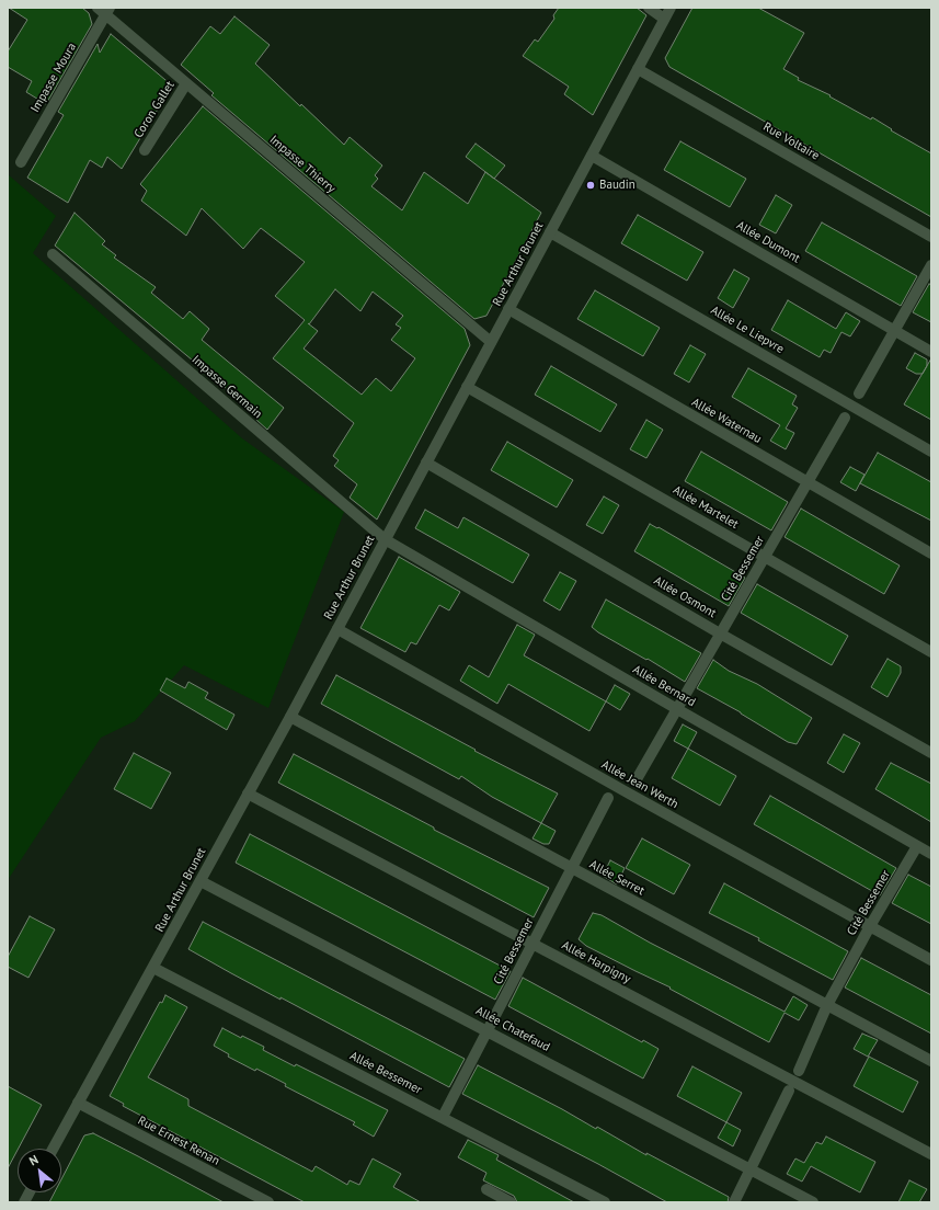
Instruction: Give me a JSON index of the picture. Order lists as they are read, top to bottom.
{
  "streets": {
    "street": [
      "Impasse Moura",
      "Coron Gallet",
      "Rue Voltaire",
      "Impasse Thierry",
      "Allée Dumont",
      "Rue Arthur Brunet",
      "Allée Le Liepvre",
      "Impasse Germain",
      "Allée Waternau",
      "Allée Martelet",
      "Cité Bessemer",
      "Allée Osmont",
      "Allée Bernard",
      "Allée Jean Werth",
      "Allée Serret",
      "Allée Harpigny",
      "Allée Chatefaud",
      "Allée Bessemer",
      "Rue Ernest Renan"
    ]
  },
  "crossings": [
    ["Impasse Moura", "Impasse Thierry"],
    ["Coron Gallet", "Impasse Thierry"],
    ["Rue Voltaire", "Rue Arthur Brunet"],
    ["Impasse Thierry", "Rue Arthur Brunet"],
    ["Allée Dumont", "Rue Arthur Brunet"],
    ["Rue Arthur Brunet", "Allée Le Liepvre"],
    ["Rue Arthur Brunet", "Impasse Germain"],
    ["Rue Arthur Brunet", "Allée Waternau"],
    ["Rue Arthur Brunet", "Allée Martelet"],
    ["Rue Arthur Brunet", "Allée Osmont"],
    ["Rue Arthur Brunet", "Allée Bernard"],
    ["Rue Arthur Brunet", "Allée Jean Werth"],
    ["Rue Arthur Brunet", "Allée Serret"],
    ["Rue Arthur Brunet", "Allée Harpigny"],
    ["Rue Arthur Brunet", "Allée Chatefaud"],
    ["Rue Arthur Brunet", "Allée Bessemer"],
    ["Rue Arthur Brunet", "Rue Ernest Renan"],
    ["Impasse Germain", "Allée Bernard"],
    ["Allée Waternau", "Cité Bessemer"],
    ["Allée Martelet", "Cité Bessemer"],
    ["Cité Bessemer", "Allée Osmont"],
    ["Cité Bessemer", "Allée Bernard"],
    ["Cité Bessemer", "Allée Jean Werth"],
    ["Cité Bessemer", "Allée Serret"],
    ["Cité Bessemer", "Allée Harpigny"],
    ["Cité Bessemer", "Allée Chatefaud"],
    ["Cité Bessemer", "Allée Bessemer"]
  ],
  "places": ["Baudin"],
  "north": "top left"
}
